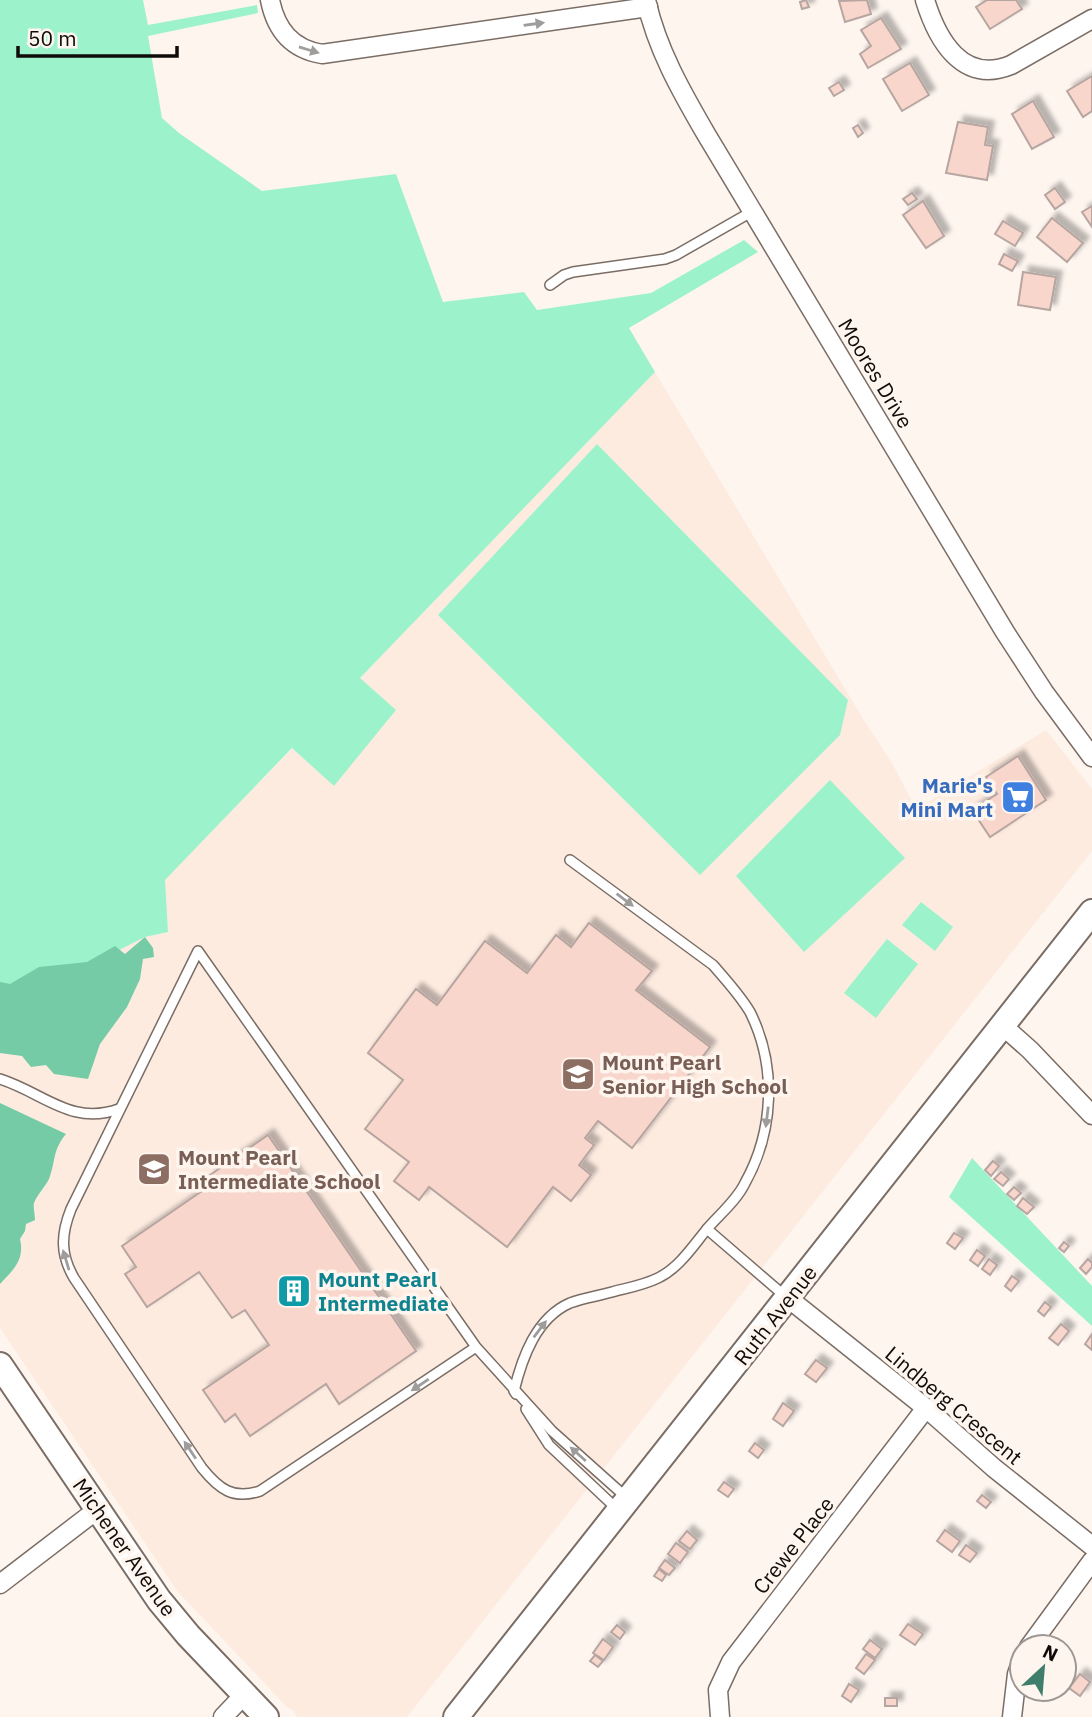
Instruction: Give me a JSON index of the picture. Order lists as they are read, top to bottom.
{
  "streets": {
    "main road": ["Ruth Avenue", "Michener Avenue"],
    "street": ["Moores Drive", "Lindberg Crescent", "Crewe Place"]
  },
  "crossings": [
    ["Ruth Avenue", "Lindberg Crescent"],
    ["Lindberg Crescent", "Crewe Place"]
  ],
  "places": {
    "supermarket": ["Marie's Mini Mart"],
    "school or university": ["Mount Pearl Senior High School", "Mount Pearl Intermediate School"],
    "building": ["Mount Pearl Intermediate"]
  },
  "scale_bar": "50 m",
  "north": "top right"
}
